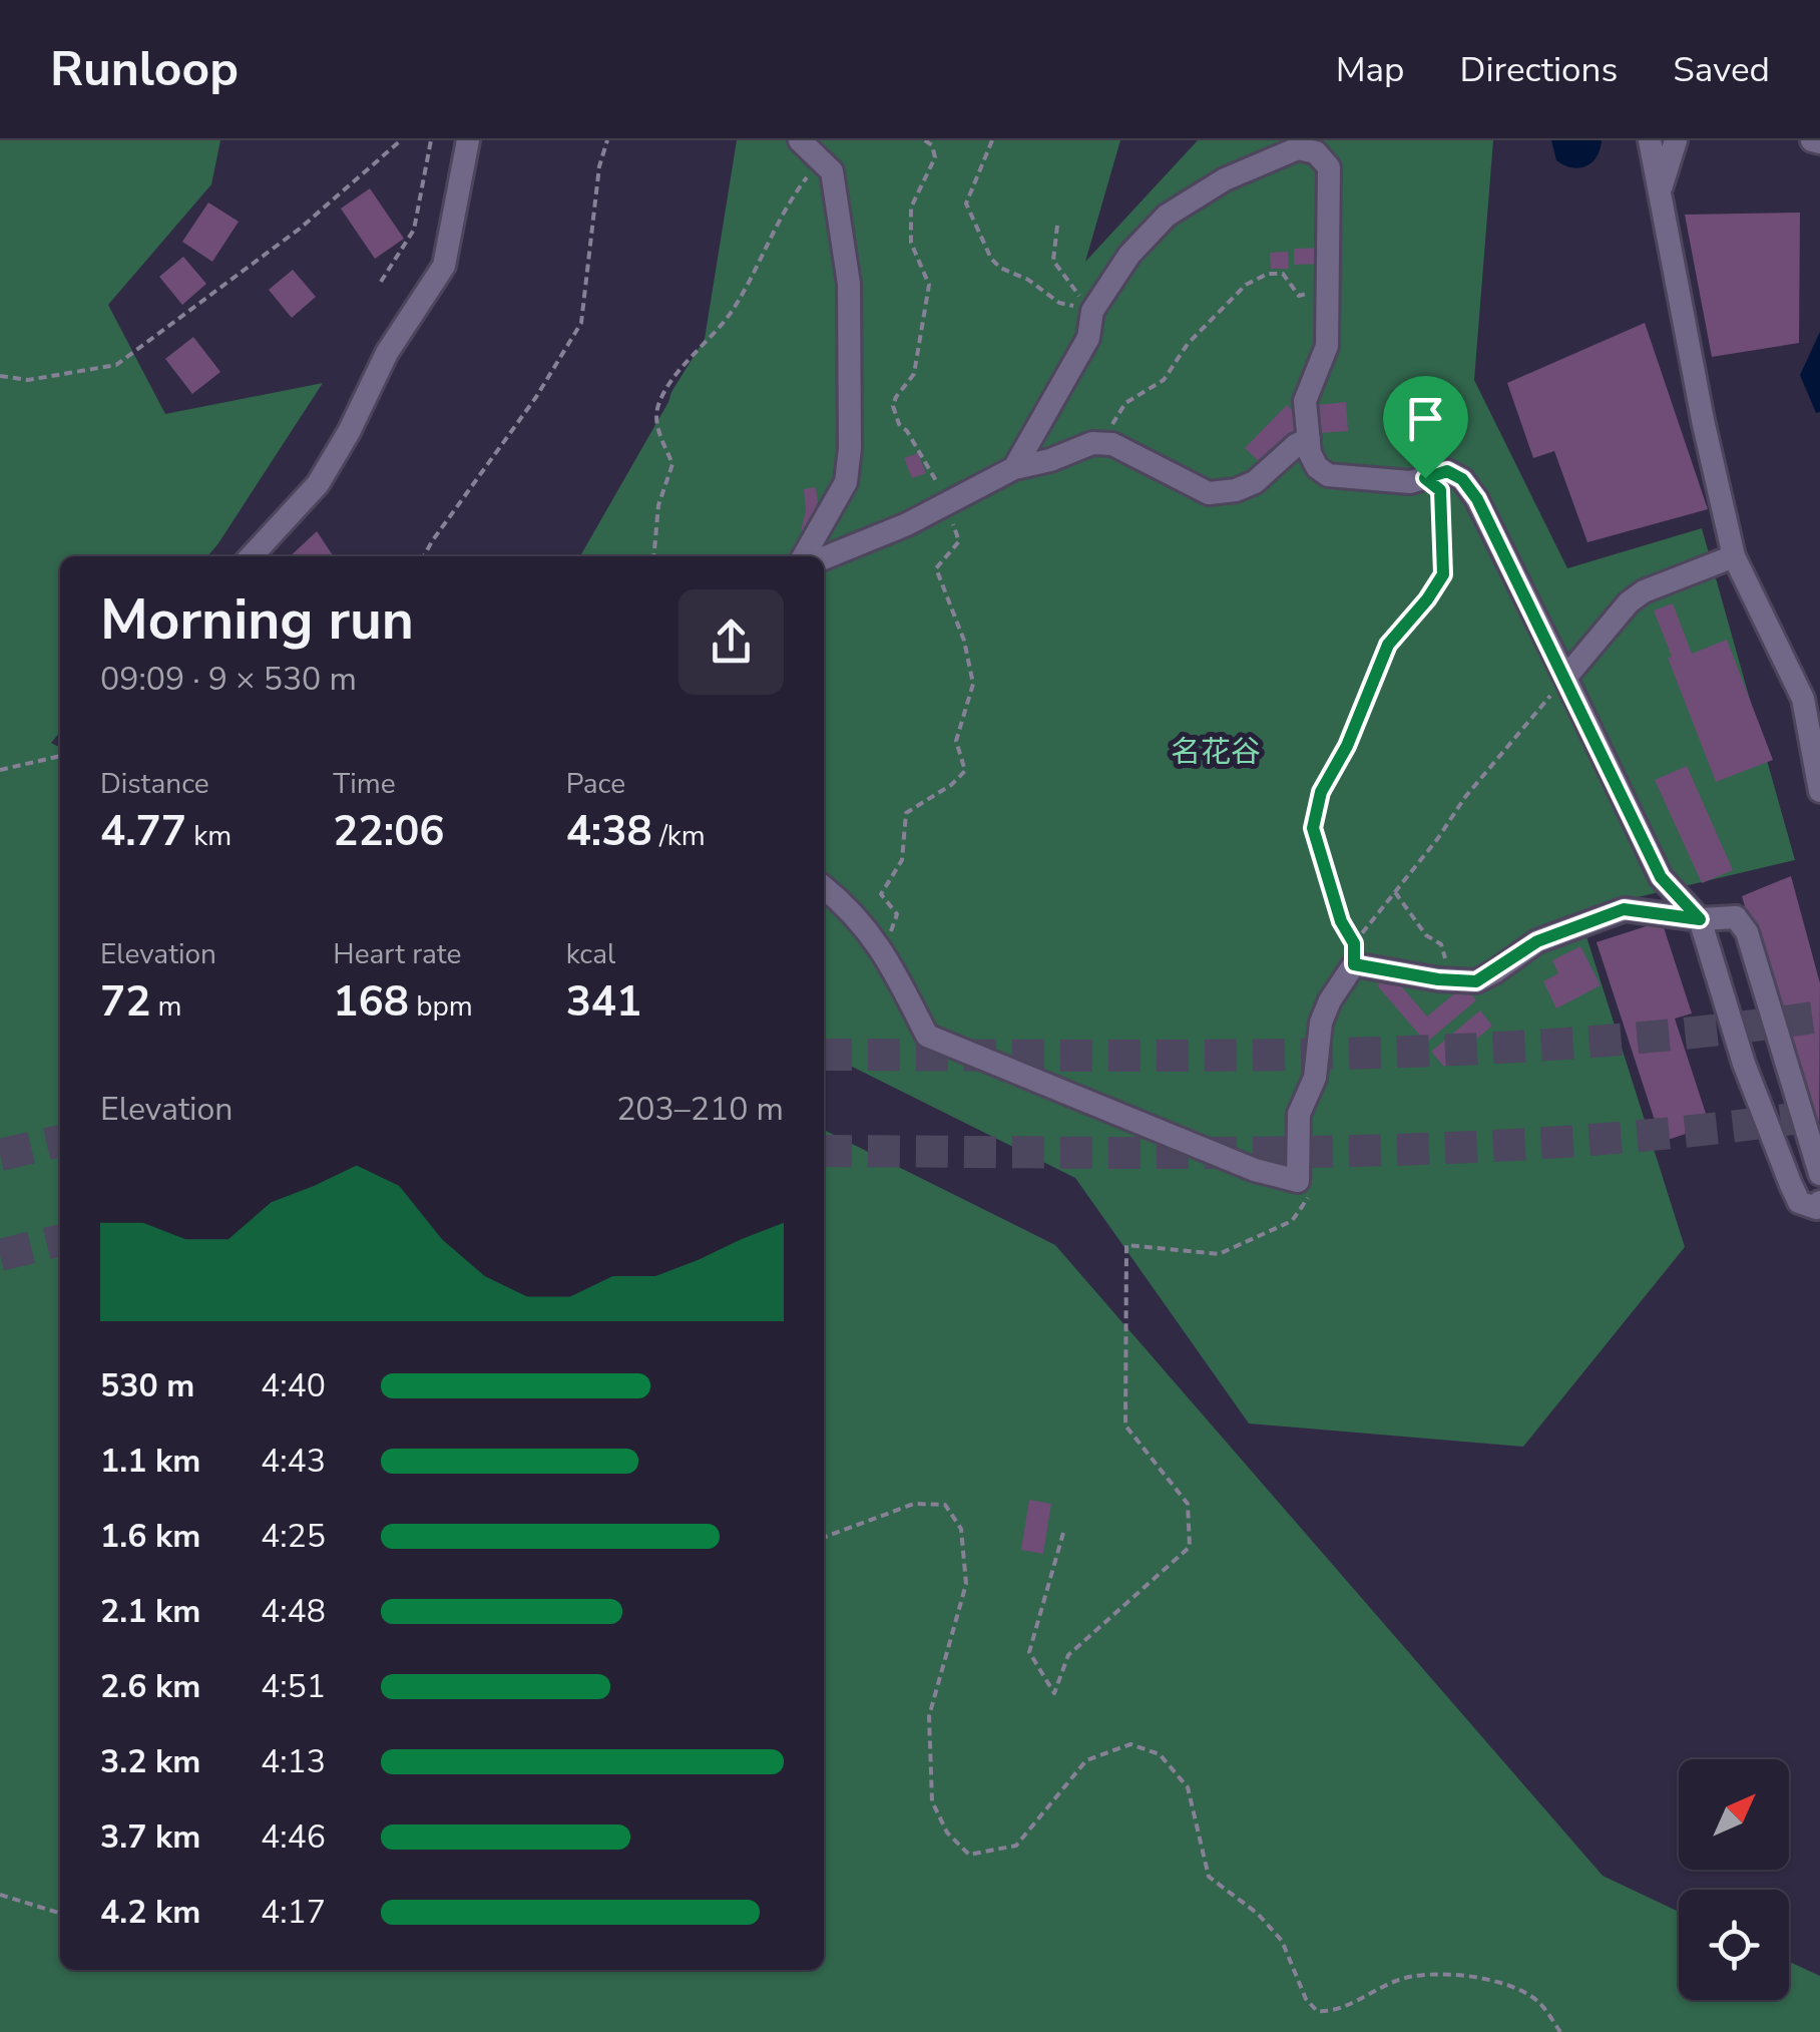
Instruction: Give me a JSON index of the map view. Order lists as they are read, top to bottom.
{
  "parks": ["名花谷"],
  "north": "top right",
  "page": {
    "header": "Runloop",
    "nav": ["Map", "Directions", "Saved"],
    "heading": ["Morning run", "09:09 · 9 × 530 m"],
    "stats": [
      ["Distance", "4.77 km"],
      ["Time", "22:06"],
      ["Pace", "4:38 /km"],
      ["Elevation", "72 m"],
      ["Heart rate", "168 bpm"],
      ["kcal", "341"]
    ],
    "chart": ["Elevation", "203–210 m"],
    "list": [
      {
        "name": "530 m",
        "note": "4:40"
      },
      {
        "name": "1.1 km",
        "note": "4:43"
      },
      {
        "name": "1.6 km",
        "note": "4:25"
      },
      {
        "name": "2.1 km",
        "note": "4:48"
      },
      {
        "name": "2.6 km",
        "note": "4:51"
      },
      {
        "name": "3.2 km",
        "note": "4:13"
      },
      {
        "name": "3.7 km",
        "note": "4:46"
      },
      {
        "name": "4.2 km",
        "note": "4:17"
      }
    ]
  }
}
